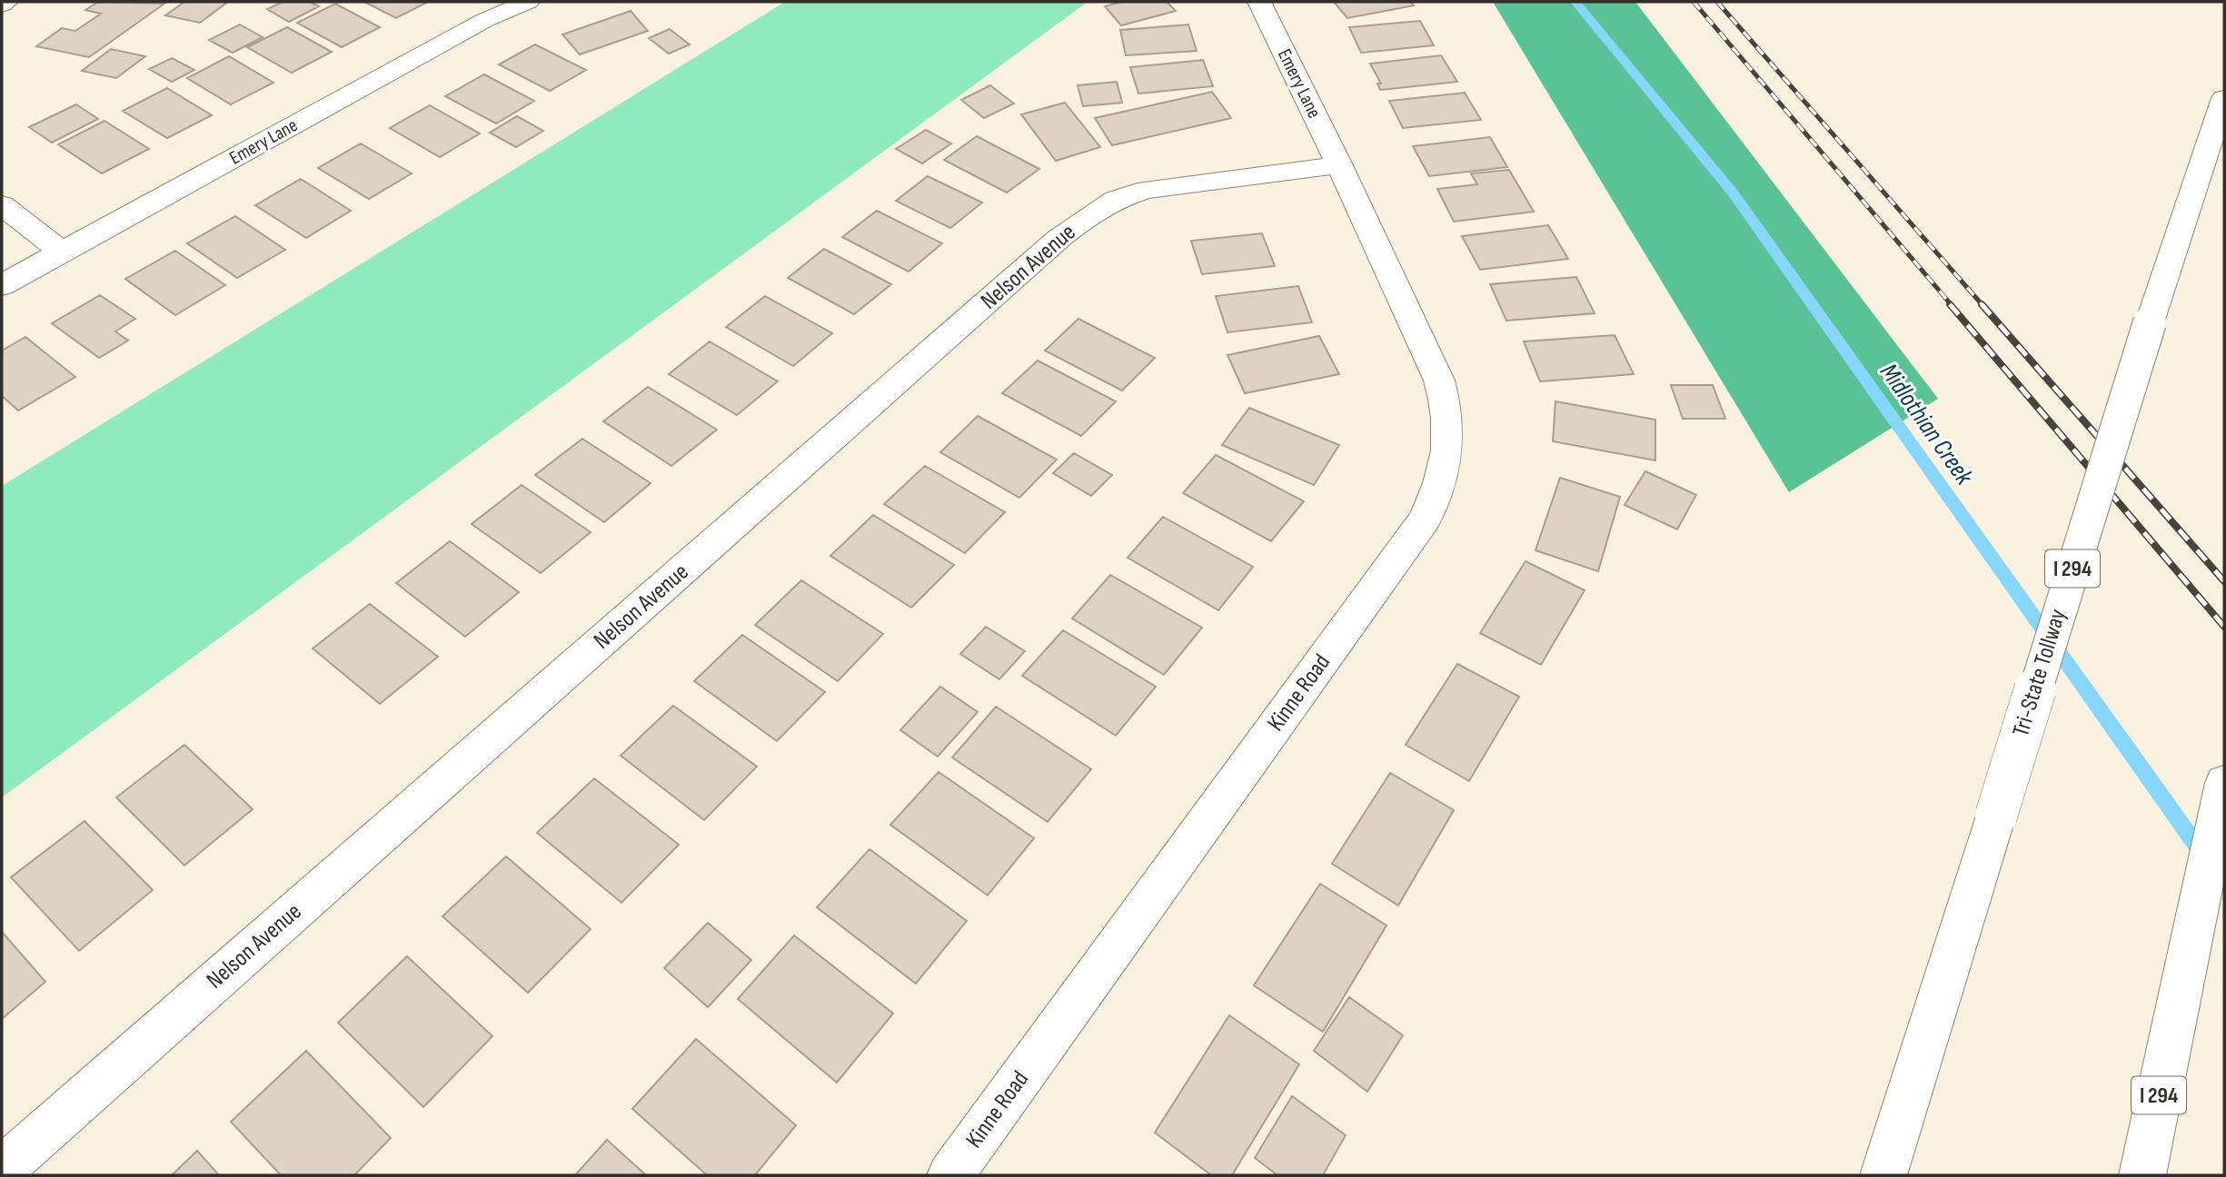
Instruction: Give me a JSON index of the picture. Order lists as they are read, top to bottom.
{
  "streets": {
    "main road": [
      "Emery Lane",
      "Nelson Avenue",
      "I 294",
      "Tri-State Tollway",
      "Kinne Road"
    ]
  },
  "crossings": [
    ["Emery Lane", "Nelson Avenue"],
    ["Emery Lane", "Kinne Road"],
    ["Nelson Avenue", "Kinne Road"]
  ],
  "water": ["Midlothian Creek"]
}
